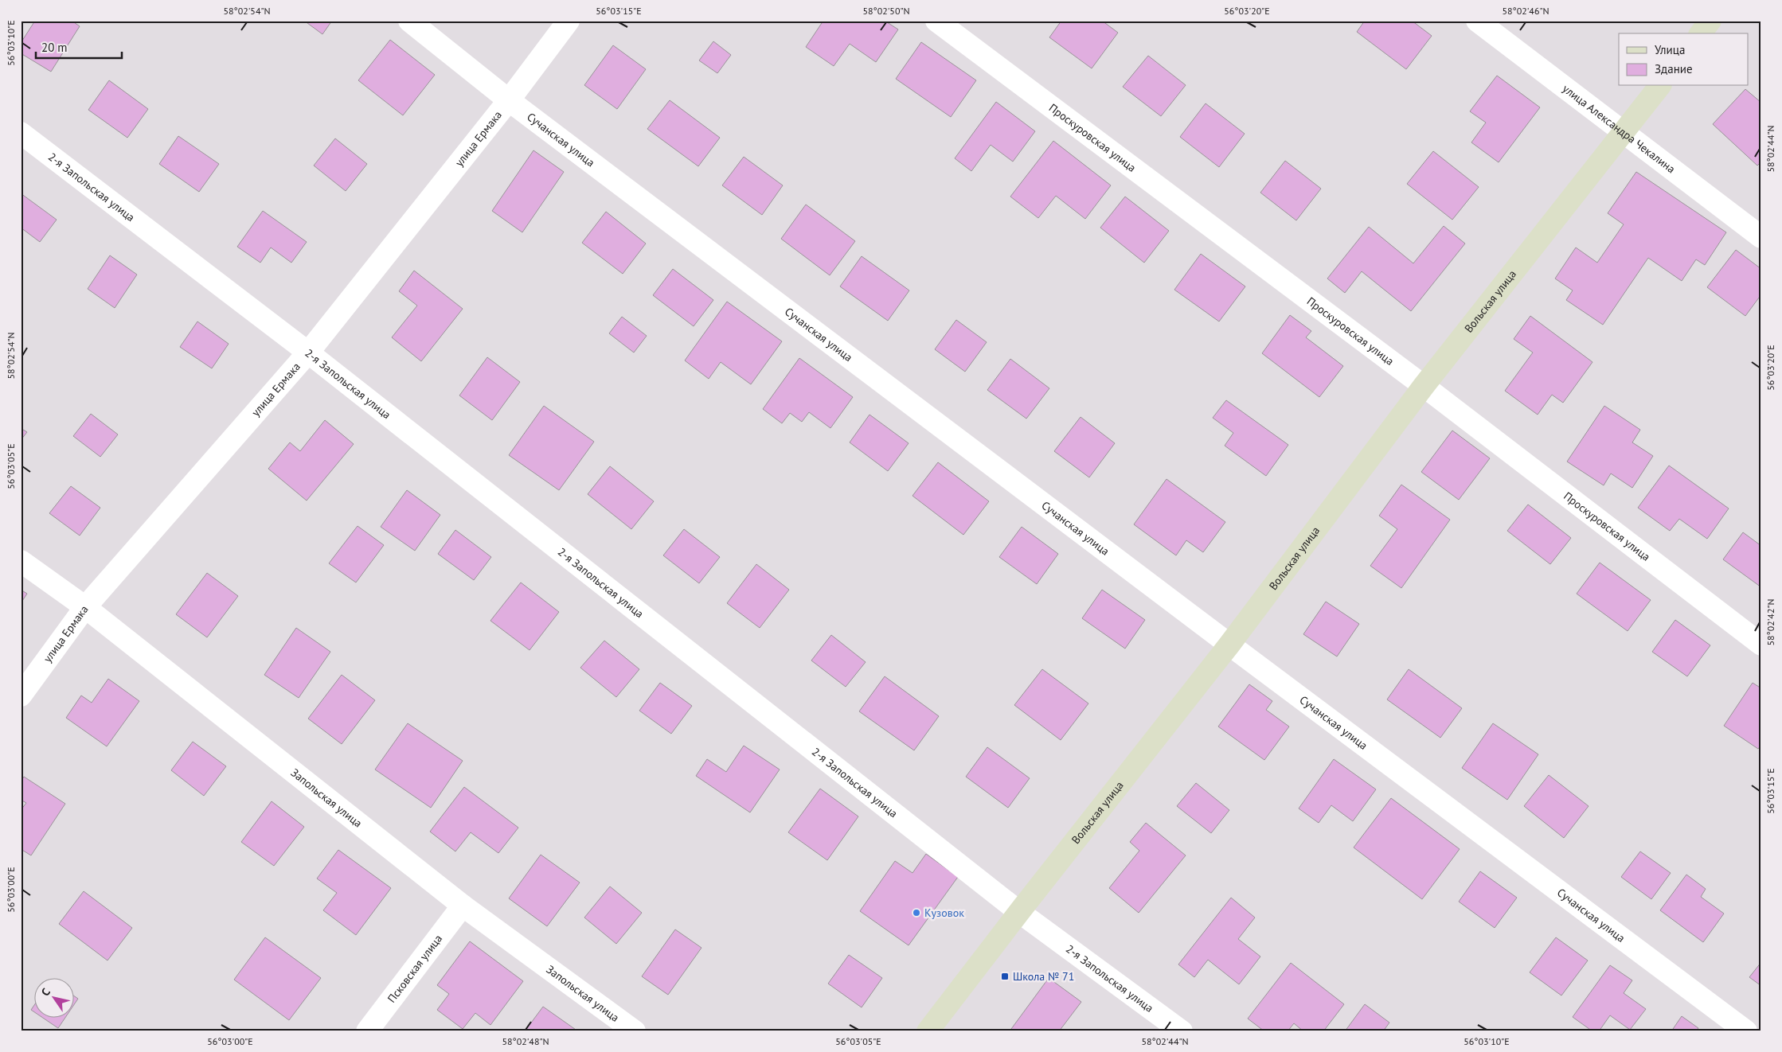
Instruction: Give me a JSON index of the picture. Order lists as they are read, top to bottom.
{
  "streets": {
    "street": [
      "улица Александра Чекалина",
      "Проскуровская улица",
      "улица Ермака",
      "Сучанская улица",
      "2-я Запольская улица",
      "Вольская улица",
      "Запольская улица",
      "Псковская улица"
    ]
  },
  "crossings": [
    ["улица Александра Чекалина", "Вольская улица"],
    ["Проскуровская улица", "Вольская улица"],
    ["улица Ермака", "Сучанская улица"],
    ["улица Ермака", "2-я Запольская улица"],
    ["улица Ермака", "Запольская улица"],
    ["Сучанская улица", "Вольская улица"],
    ["2-я Запольская улица", "Вольская улица"],
    ["Запольская улица", "Псковская улица"]
  ],
  "places": {
    "other": ["Кузовок"],
    "transit": ["Школа № 71"]
  },
  "legend": ["Улица", "Здание"],
  "scale_bar": "20 m",
  "north": "top left",
  "coordinates": [
    "58°02'54\"N",
    "56°03'15\"E",
    "58°02'50\"N",
    "56°03'20\"E",
    "58°02'46\"N",
    "56°03'10\"E",
    "58°02'44\"N",
    "56°03'05\"E",
    "58°02'42\"N",
    "56°03'00\"E",
    "58°02'48\"N"
  ]
}
